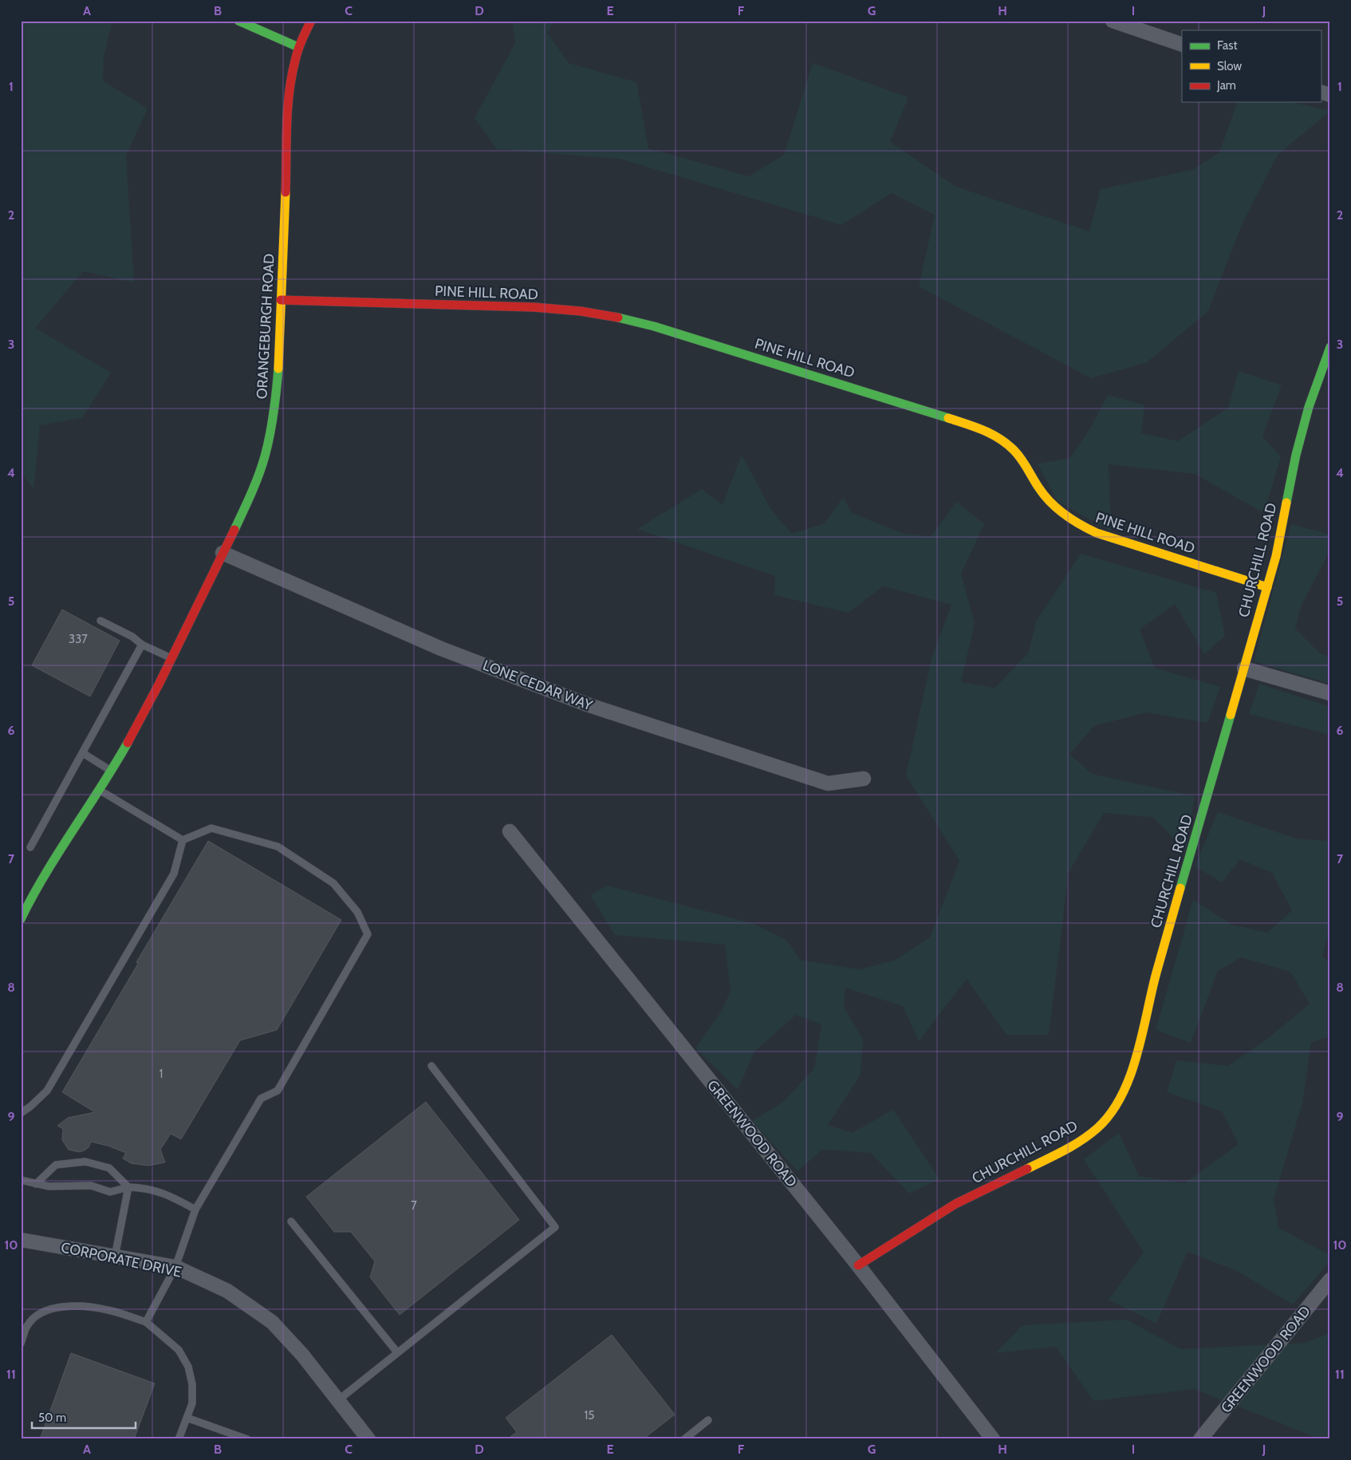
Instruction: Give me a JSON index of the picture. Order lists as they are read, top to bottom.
{
  "streets": {
    "street": [
      "PINE HILL ROAD",
      "ORANGEBURGH ROAD",
      "CHURCHILL ROAD",
      "LONE CEDAR WAY",
      "GREENWOOD ROAD",
      "CORPORATE DRIVE"
    ]
  },
  "crossings": [
    ["PINE HILL ROAD", "ORANGEBURGH ROAD"],
    ["PINE HILL ROAD", "CHURCHILL ROAD"],
    ["ORANGEBURGH ROAD", "LONE CEDAR WAY"],
    ["CHURCHILL ROAD", "GREENWOOD ROAD"]
  ],
  "house_numbers": [
    "337",
    "1",
    "7",
    "15"
  ],
  "legend": ["Fast", "Slow", "Jam"],
  "scale_bar": "50 m",
  "grid": {
    "columns": [
      "A",
      "B",
      "C",
      "D",
      "E",
      "F",
      "G",
      "H",
      "I",
      "J"
    ],
    "rows": [
      "1",
      "2",
      "3",
      "4",
      "5",
      "6",
      "7",
      "8",
      "9",
      "10",
      "11"
    ]
  }
}
